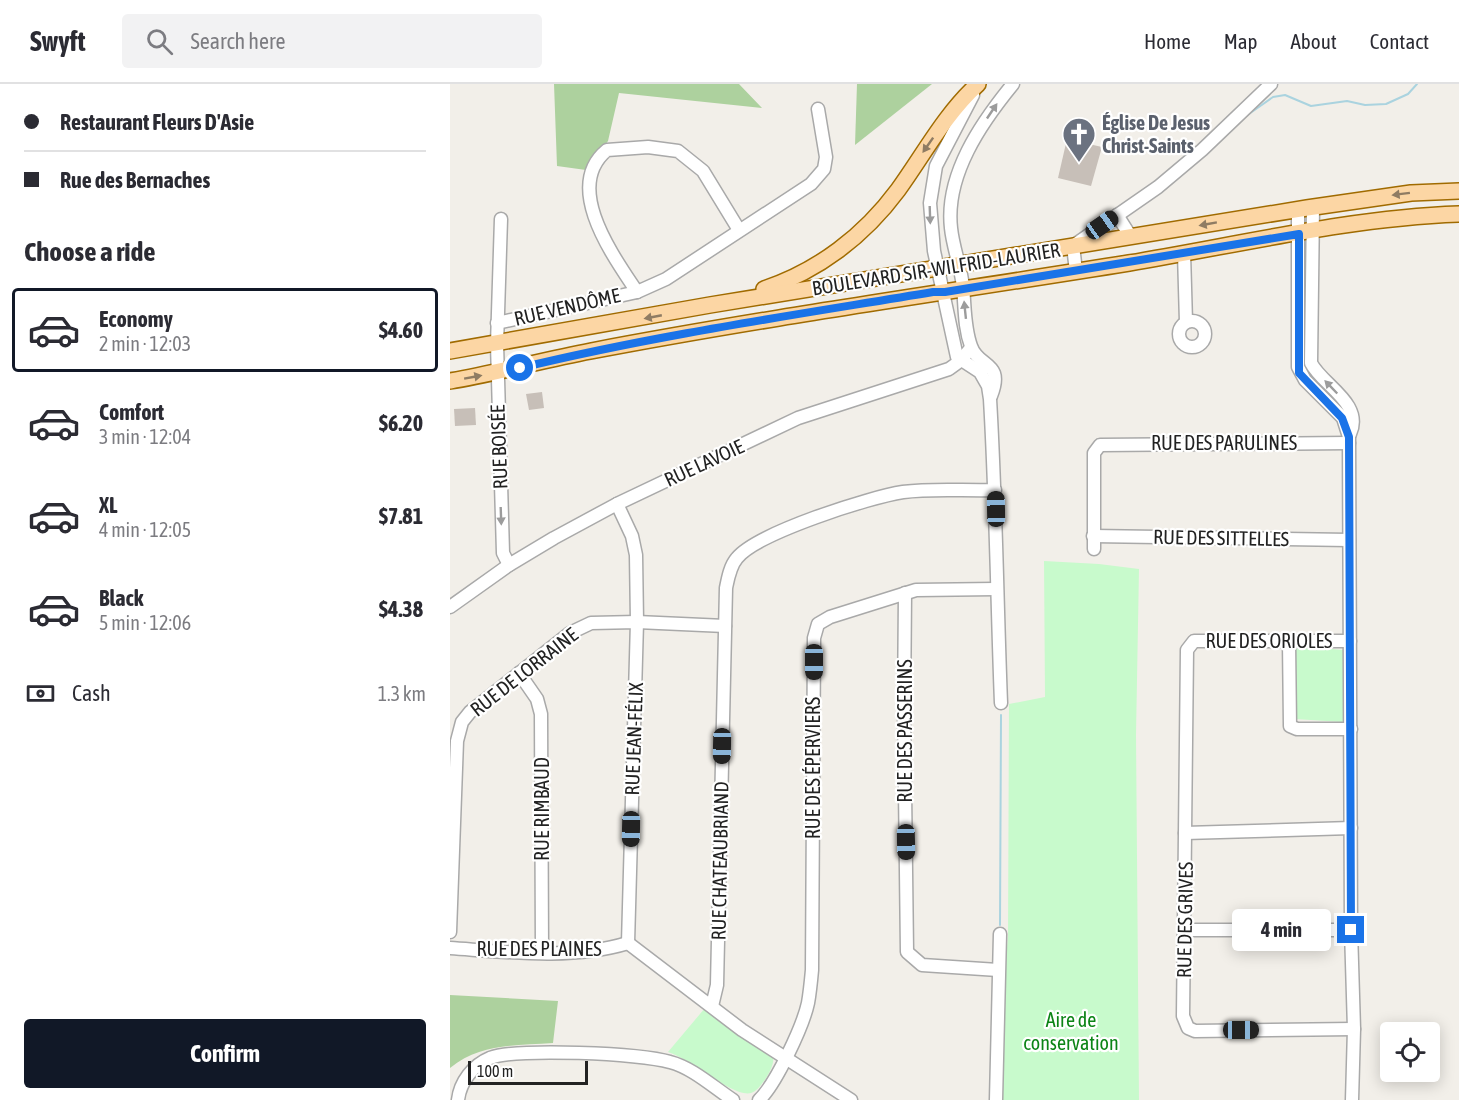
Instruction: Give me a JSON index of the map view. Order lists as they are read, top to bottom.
{
  "streets": {
    "main road": ["BOULEVARD SIR-WILFRID-LAURIER"],
    "street": [
      "RUE VENDÔME",
      "RUE DES PARULINES",
      "RUE BOISÉE",
      "RUE LAVOIE",
      "RUE DES SITTELLES",
      "RUE DES ORIOLES",
      "RUE DE LORRAINE",
      "RUE DES PASSERINS",
      "RUE JEAN-FÉLIX",
      "RUE DES ÉPERVIERS",
      "RUE RIMBAUD",
      "RUE CHATEAUBRIAND",
      "RUE DES GRIVES",
      "RUE DES PLAINES"
    ]
  },
  "crossings": [
    ["BOULEVARD SIR-WILFRID-LAURIER", "RUE BOISÉE"],
    ["RUE VENDÔME", "RUE BOISÉE"],
    ["RUE DES PARULINES", "RUE DES SITTELLES"],
    ["RUE BOISÉE", "RUE LAVOIE"],
    ["RUE LAVOIE", "RUE JEAN-FÉLIX"],
    ["RUE DES ORIOLES", "RUE DES GRIVES"],
    ["RUE DE LORRAINE", "RUE JEAN-FÉLIX"],
    ["RUE DE LORRAINE", "RUE RIMBAUD"],
    ["RUE DE LORRAINE", "RUE CHATEAUBRIAND"],
    ["RUE DES PASSERINS", "RUE DES ÉPERVIERS"],
    ["RUE JEAN-FÉLIX", "RUE DES PLAINES"],
    ["RUE RIMBAUD", "RUE DES PLAINES"]
  ],
  "one_way": ["RUE BOISÉE"],
  "parks": ["Aire de conservation"],
  "places": {
    "church": ["Église De Jesus Christ-Saints"]
  },
  "scale_bar": "100 m",
  "page": {
    "header": "Swyft",
    "search": "Search here",
    "nav": [
      "Home",
      "Map",
      "About",
      "Contact"
    ],
    "banner": ["Restaurant Fleurs D'Asie", "Rue des Bernaches"],
    "heading": "Choose a ride",
    "list": [
      {
        "name": "Economy",
        "note": "2 min · 12:03",
        "value": "$4.60"
      },
      {
        "name": "Comfort",
        "note": "3 min · 12:04",
        "value": "$6.20"
      },
      {
        "name": "XL",
        "note": "4 min · 12:05",
        "value": "$7.81"
      },
      {
        "name": "Black",
        "note": "5 min · 12:06",
        "value": "$4.38"
      }
    ],
    "pay": ["Cash", "1.3 km"],
    "bubble": "4 min",
    "buttons": "Confirm",
    "scale": "100 m"
  }
}
